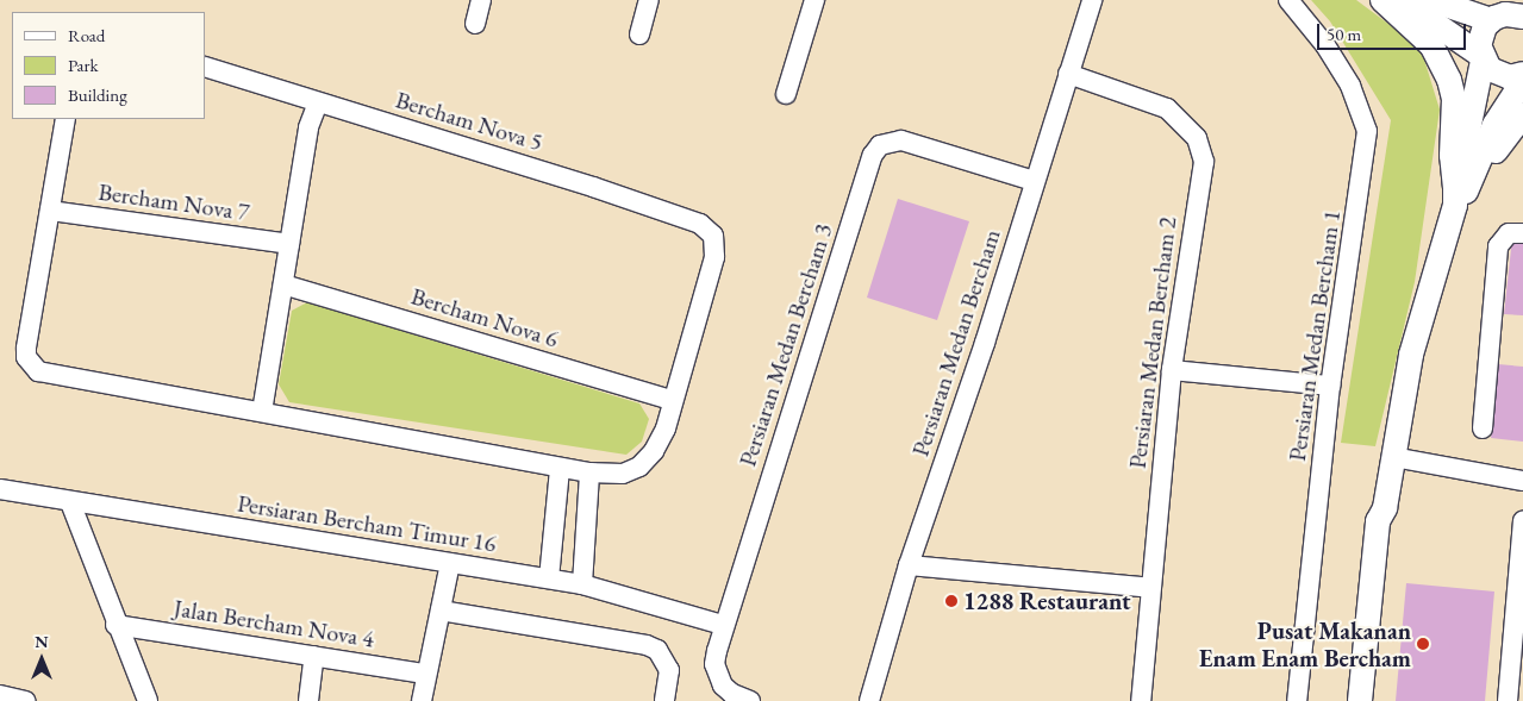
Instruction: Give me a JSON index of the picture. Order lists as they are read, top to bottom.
{
  "streets": {
    "street": [
      "Bercham Nova 5",
      "Bercham Nova 7",
      "Bercham Nova 6",
      "Persiaran Medan Bercham 1",
      "Persiaran Medan Bercham",
      "Persiaran Medan Bercham 2",
      "Persiaran Medan Bercham 3",
      "Persiaran Bercham Timur 16",
      "Jalan Bercham Nova 4"
    ]
  },
  "crossings": [
    ["Bercham Nova 5", "Bercham Nova 6"],
    ["Persiaran Medan Bercham", "Persiaran Medan Bercham 2"],
    ["Persiaran Medan Bercham", "Persiaran Medan Bercham 3"],
    ["Persiaran Medan Bercham 3", "Persiaran Bercham Timur 16"]
  ],
  "places": ["1288 Restaurant", "Pusat Makanan Enam Enam Bercham"],
  "legend": ["Road", "Park", "Building"],
  "scale_bar": "50 m",
  "north": "top"
}
